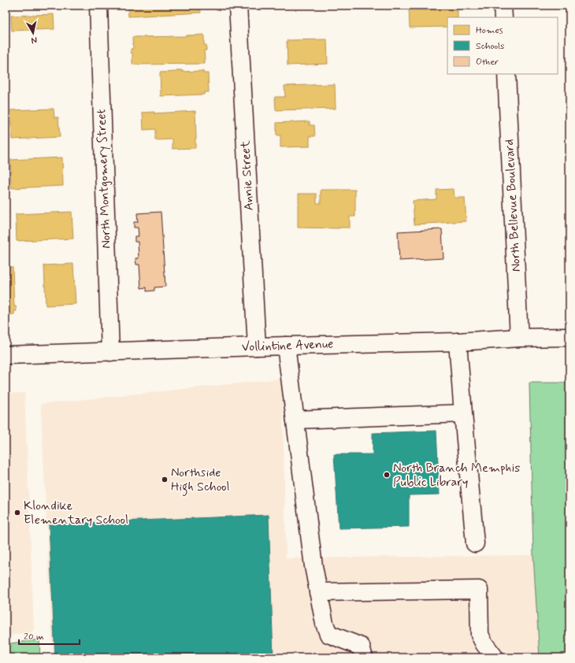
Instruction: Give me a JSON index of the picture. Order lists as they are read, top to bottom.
{
  "streets": {
    "street": [
      "Annie Street",
      "North Montgomery Street",
      "North Bellevue Boulevard",
      "Vollintine Avenue"
    ]
  },
  "crossings": [
    ["Annie Street", "Vollintine Avenue"],
    ["North Montgomery Street", "Vollintine Avenue"],
    ["North Bellevue Boulevard", "Vollintine Avenue"]
  ],
  "places": ["North Branch Memphis Public Library", "Northside High School", "Klondike Elementary School"],
  "legend": ["Homes", "Schools", "Other"],
  "scale_bar": "20 m",
  "north": "bottom"
}
